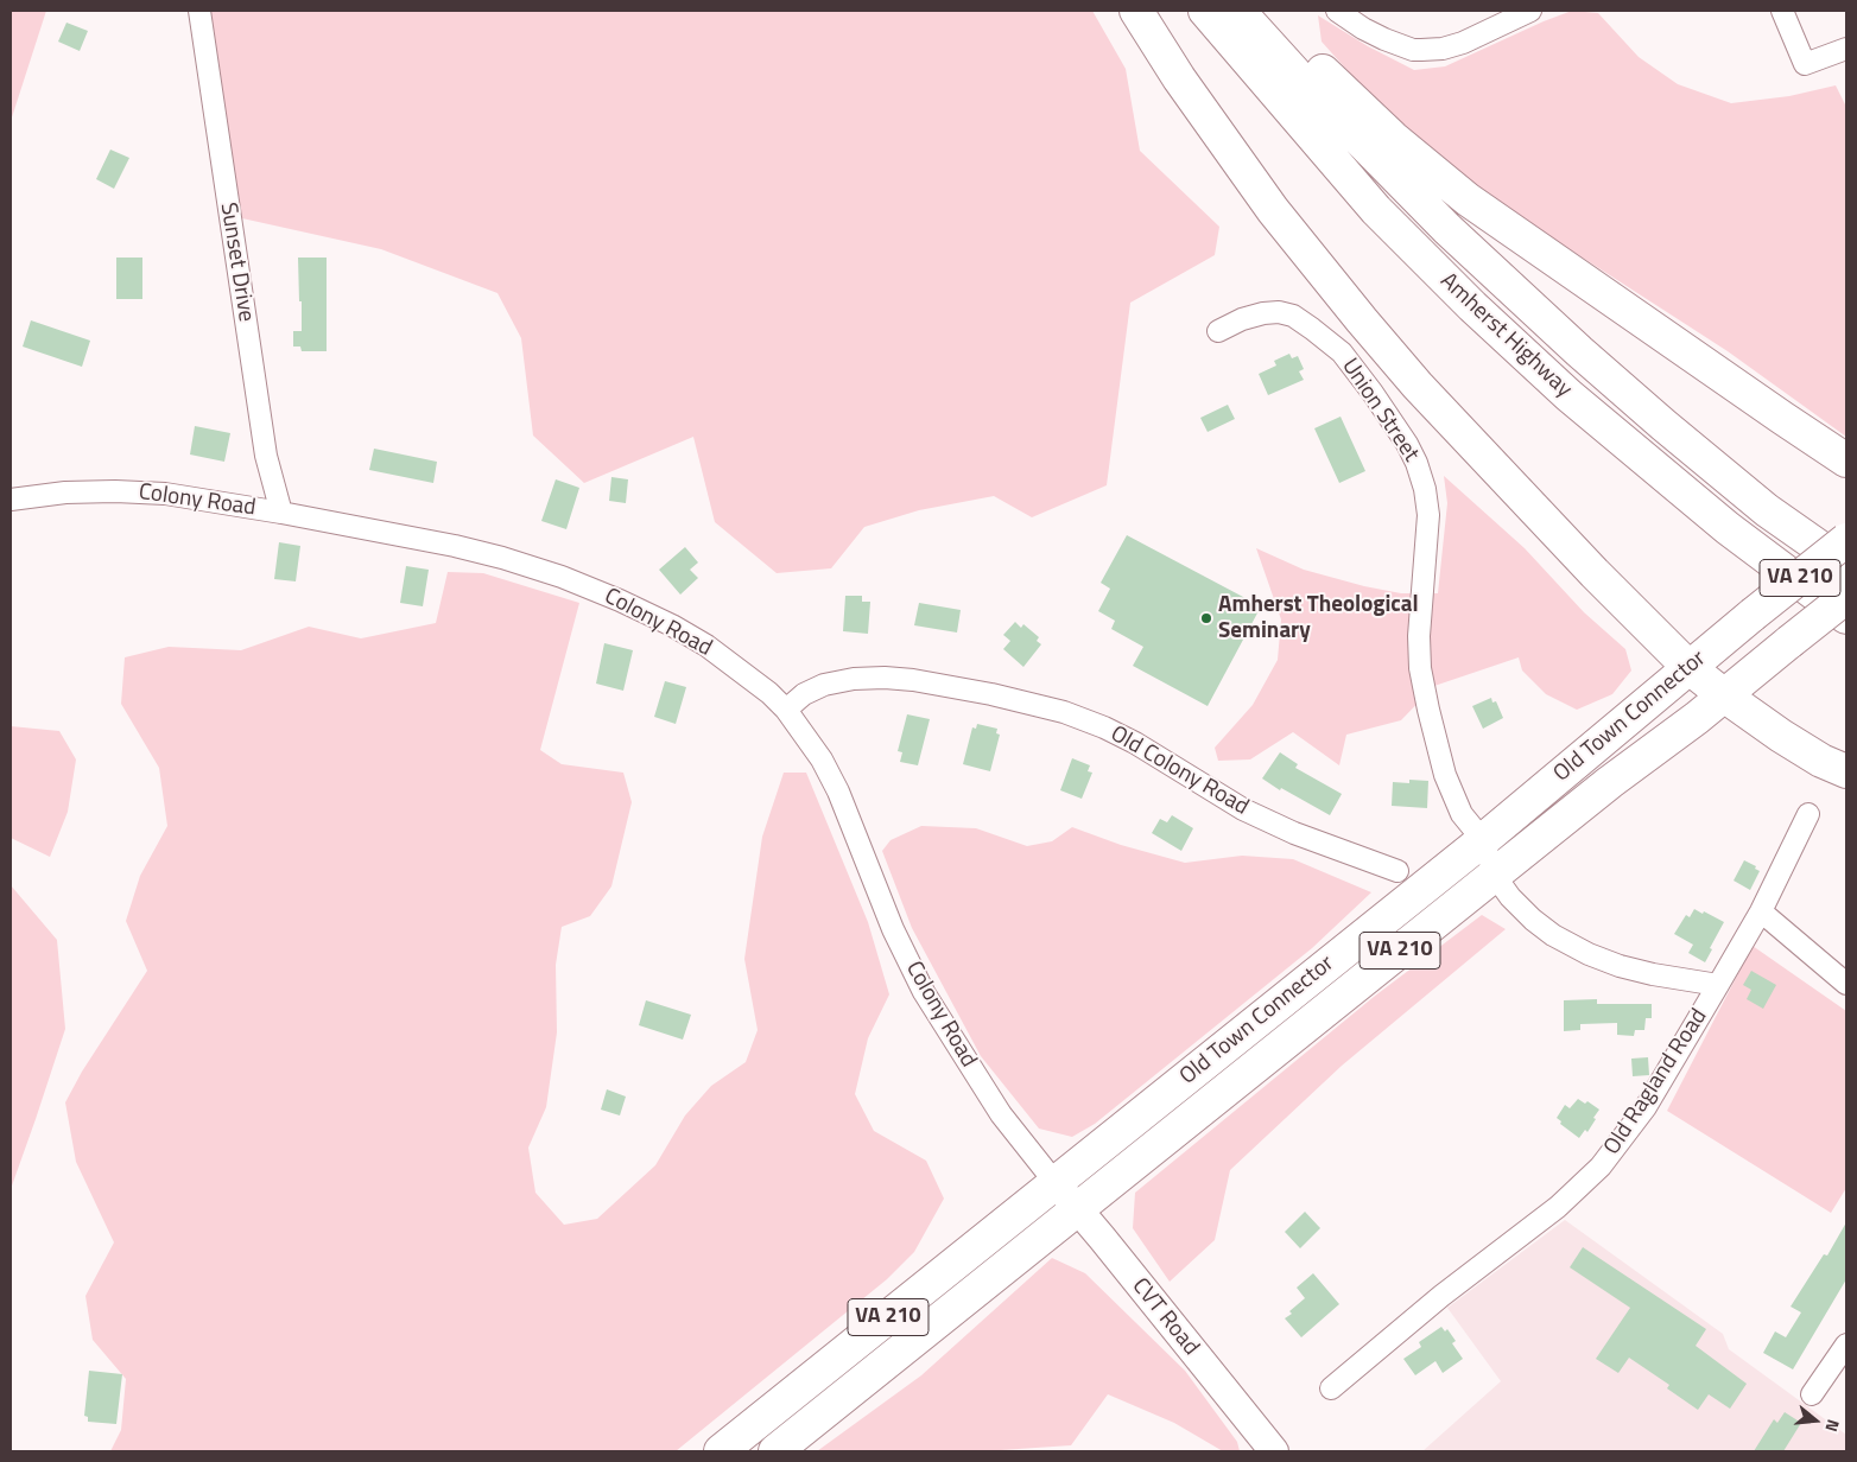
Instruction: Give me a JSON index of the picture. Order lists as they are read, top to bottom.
{
  "streets": {
    "highway": ["Amherst Highway", "VA 210", "Old Town Connector"],
    "street": [
      "Sunset Drive",
      "Union Street",
      "Colony Road",
      "Old Colony Road",
      "Old Ragland Road",
      "CVT Road"
    ]
  },
  "crossings": [
    ["Sunset Drive", "Colony Road"],
    ["Union Street", "Old Town Connector"],
    ["Union Street", "Old Ragland Road"],
    ["Colony Road", "Old Town Connector"],
    ["Colony Road", "Old Colony Road"],
    ["Colony Road", "CVT Road"],
    ["Old Town Connector", "CVT Road"]
  ],
  "places": ["Amherst Theological Seminary"],
  "north": "right"
}
